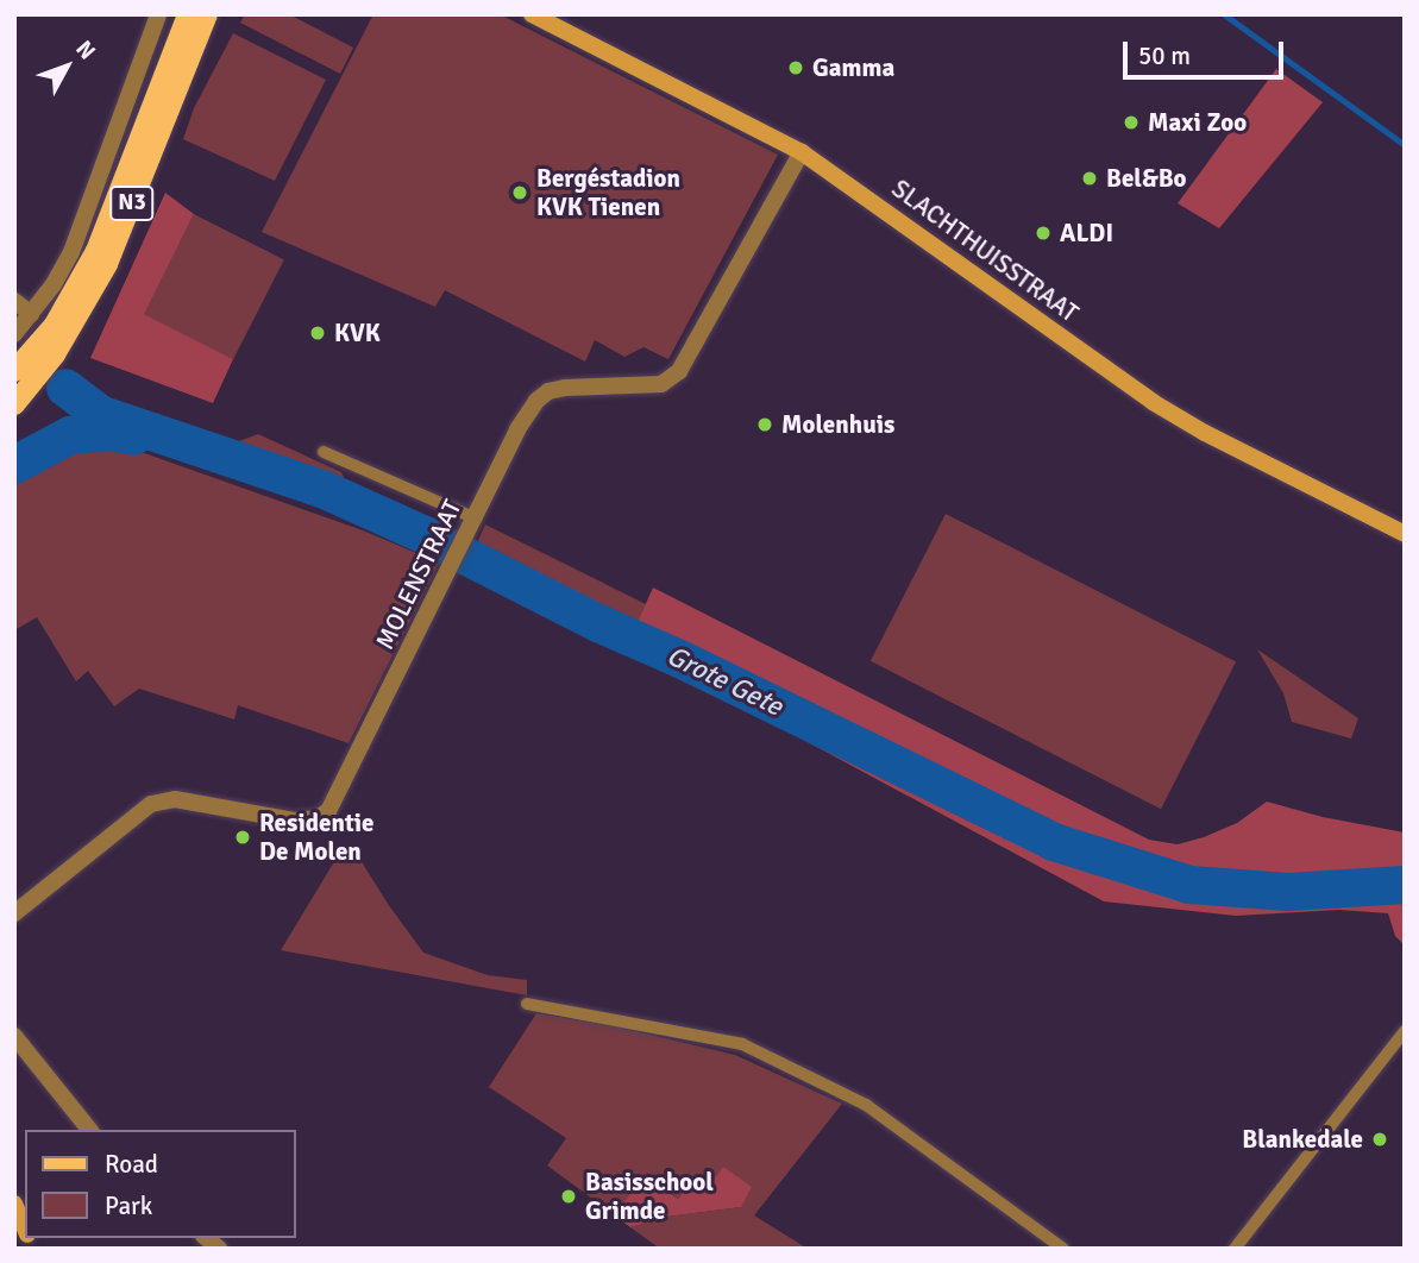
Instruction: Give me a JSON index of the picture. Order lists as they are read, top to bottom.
{
  "streets": {
    "main road": ["N3"],
    "street": ["SLACHTHUISSTRAAT", "MOLENSTRAAT"]
  },
  "crossings": [
    ["SLACHTHUISSTRAAT", "MOLENSTRAAT"]
  ],
  "water": ["Grote Gete"],
  "places": [
    "Gamma",
    "Maxi Zoo",
    "Bel&Bo",
    "Bergéstadion KVK Tienen",
    "ALDI",
    "KVK",
    "Molenhuis",
    "Residentie De Molen",
    "Blankedale",
    "Basisschool Grimde"
  ],
  "legend": ["Road", "Park"],
  "scale_bar": "50 m",
  "north": "top right"
}
